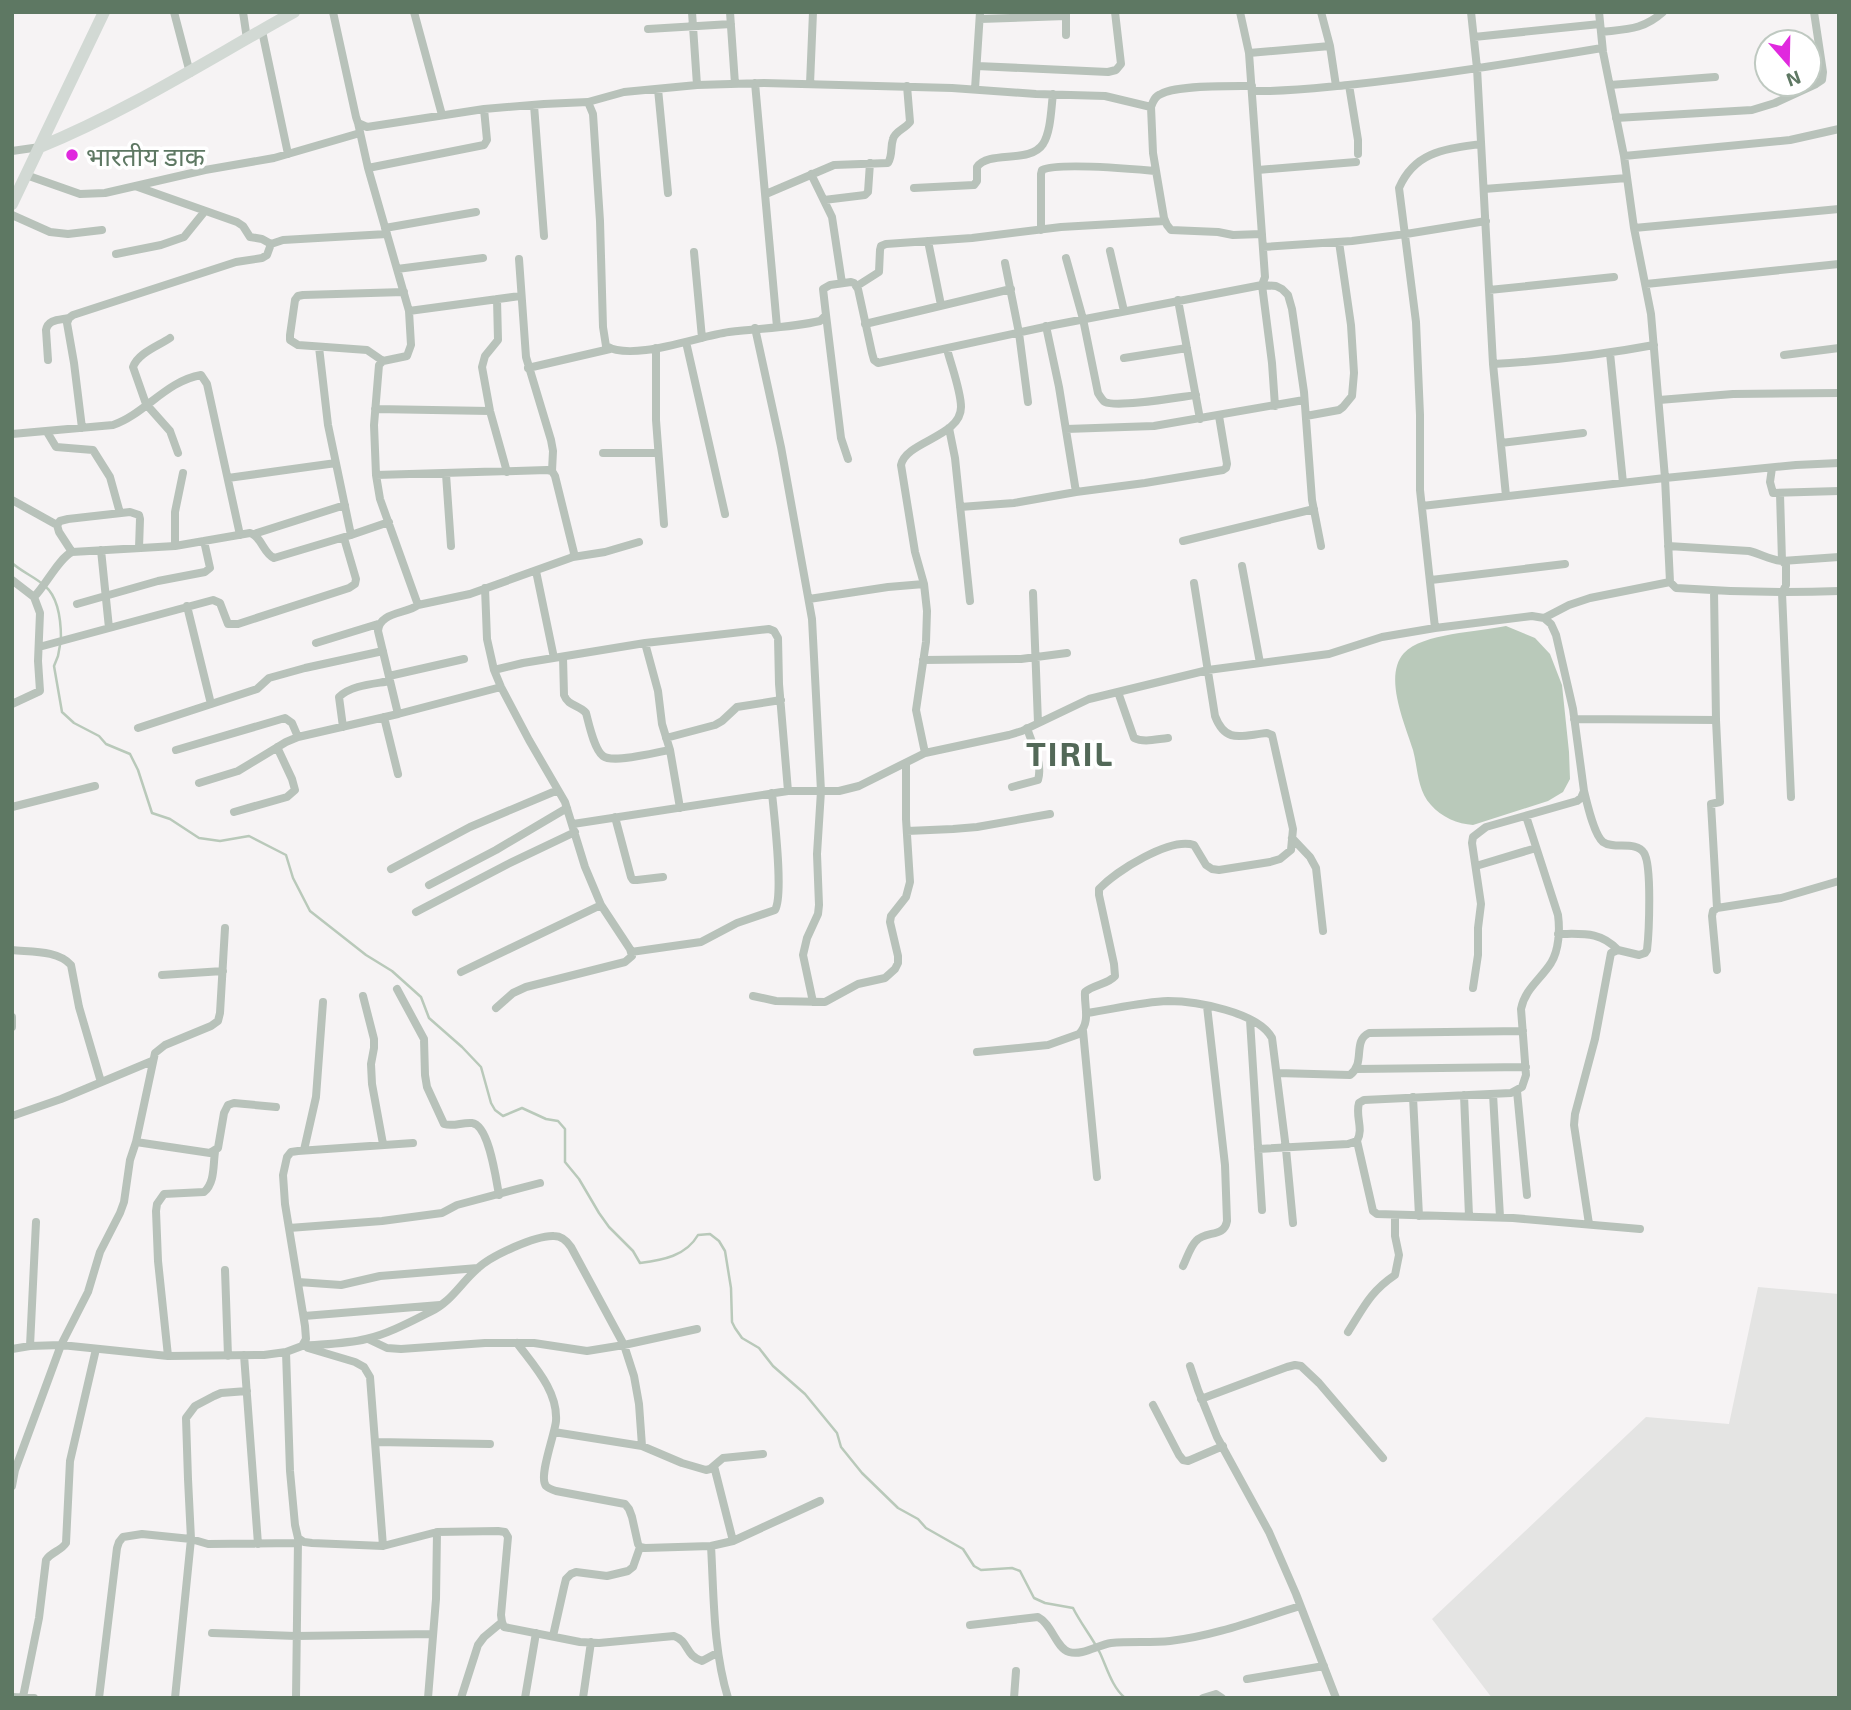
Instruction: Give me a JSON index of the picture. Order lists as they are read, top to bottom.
{
  "districts": ["TIRIL"],
  "places": ["भारतीय डाक"],
  "north": "bottom"
}
